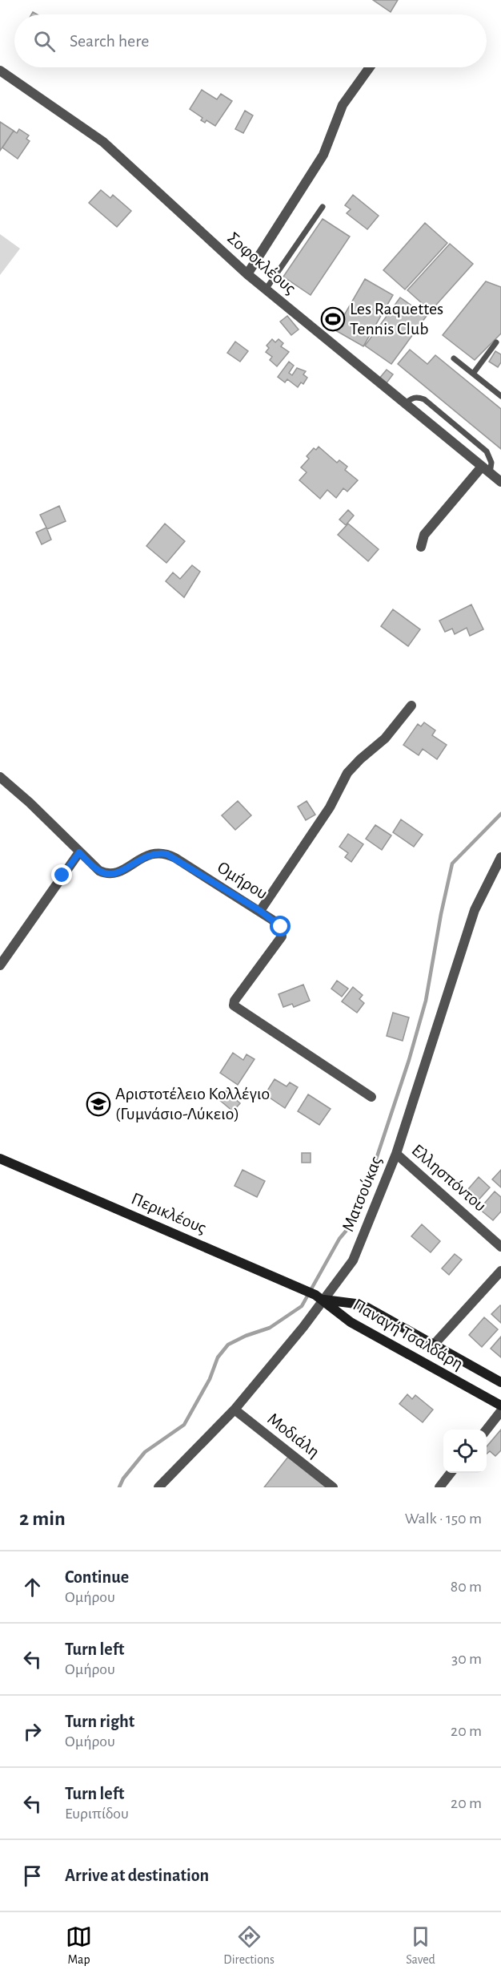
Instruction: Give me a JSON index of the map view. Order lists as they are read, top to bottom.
{
  "streets": {
    "street": [
      "Σοφοκλέους",
      "Ομήρου",
      "Ελλησπόντου",
      "Ματσούκας",
      "Περικλέους",
      "Παναγή Τσαλδάρη",
      "Μοδιάλη"
    ]
  },
  "crossings": [
    ["Ελλησπόντου", "Ματσούκας"],
    ["Ματσούκας", "Περικλέους"],
    ["Ματσούκας", "Παναγή Τσαλδάρη"],
    ["Ματσούκας", "Μοδιάλη"],
    ["Περικλέους", "Παναγή Τσαλδάρη"]
  ],
  "places": {
    "sports": ["Les Raquettes Tennis Club"],
    "school or university": ["Αριστοτέλειο Κολλέγιο (Γυμνάσιο-Λύκειο)"]
  },
  "page": {
    "search": "Search here",
    "heading": ["2 min", "Walk · 150 m"],
    "list": [
      ["Continue", "Ομήρου", "80 m"],
      ["Turn left", "Ομήρου", "30 m"],
      ["Turn right", "Ομήρου", "20 m"],
      ["Turn left", "Ευριπίδου", "20 m"],
      "Arrive at destination"
    ],
    "nav": ["Map", "Directions", "Saved"]
  }
}
